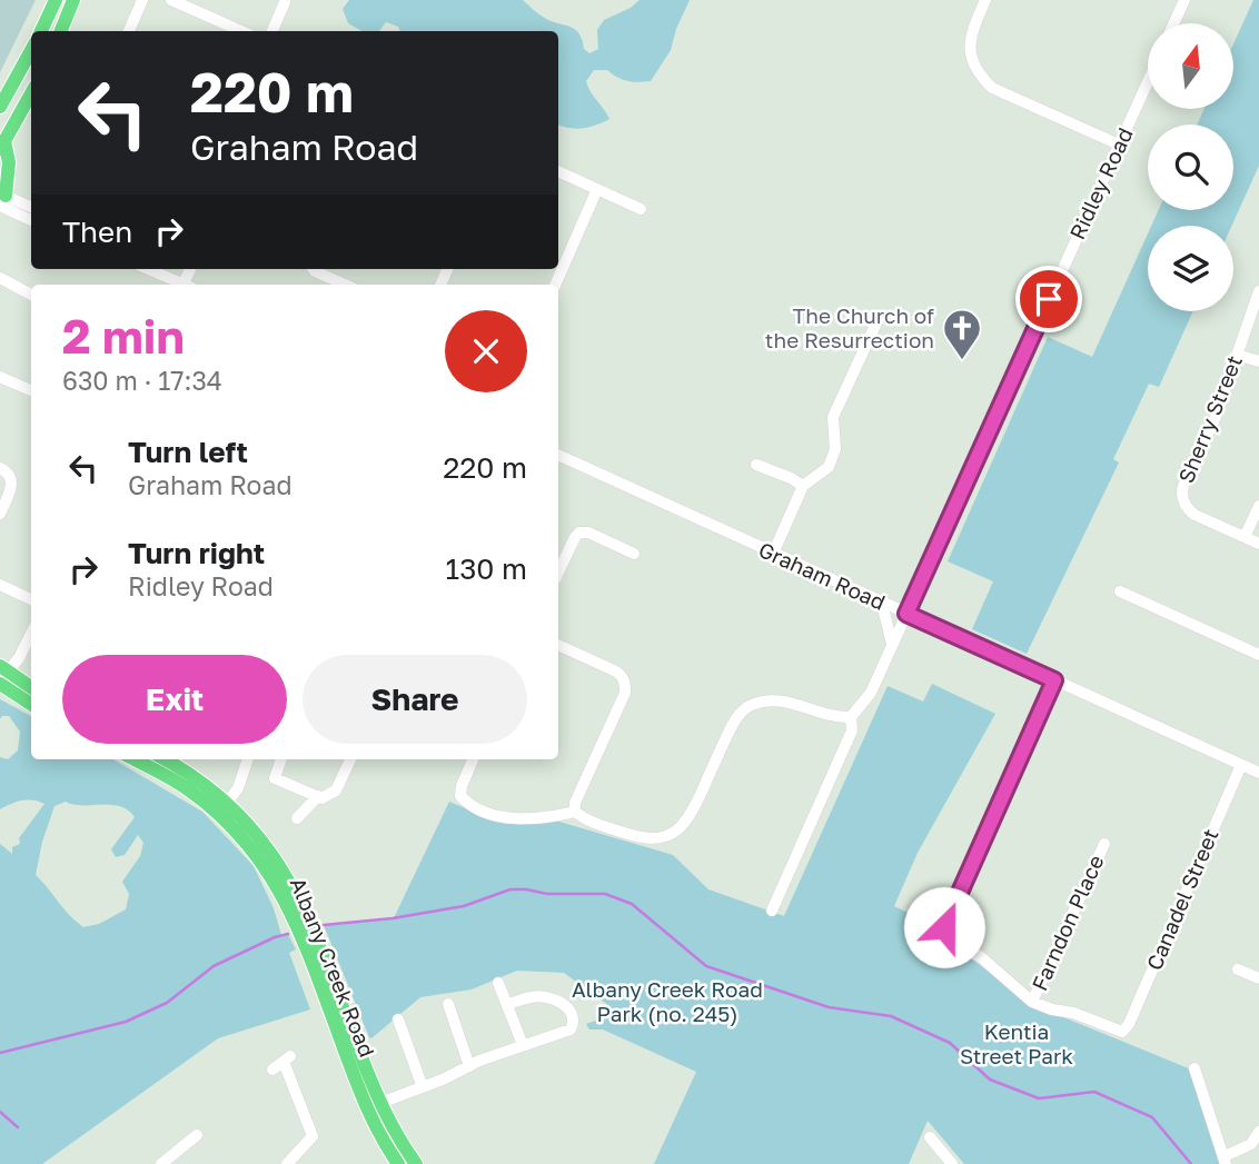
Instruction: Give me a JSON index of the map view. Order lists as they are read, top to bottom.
{
  "streets": {
    "main road": ["Albany Creek Road"],
    "street": [
      "Ridley Road",
      "Sherry Street",
      "Graham Road",
      "Canadel Street",
      "Farndon Place"
    ]
  },
  "crossings": [
    ["Ridley Road", "Graham Road"],
    ["Graham Road", "Canadel Street"],
    ["Canadel Street", "Farndon Place"]
  ],
  "parks": ["Albany Creek Road Park (no. 245)", "Kentia Street Park"],
  "places": {
    "church": ["The Church of the Resurrection"]
  },
  "north": "top",
  "page": {
    "turn": ["220 m", "Graham Road"],
    "then": "Then",
    "heading": ["2 min", "630 m · 17:34"],
    "list": [
      {
        "name": "Turn left",
        "note": "Graham Road",
        "value": "220 m"
      },
      {
        "name": "Turn right",
        "note": "Ridley Road",
        "value": "130 m"
      }
    ],
    "buttons": ["Exit", "Share"]
  }
}
